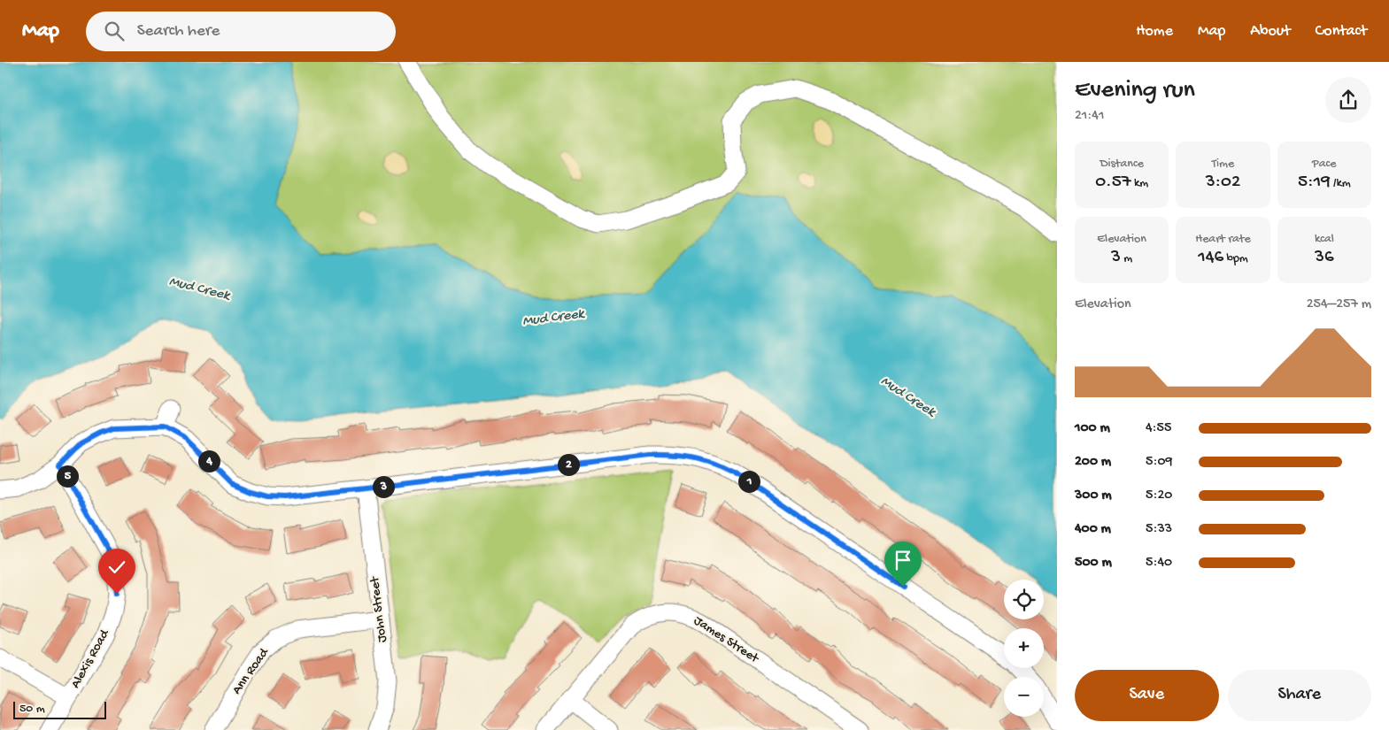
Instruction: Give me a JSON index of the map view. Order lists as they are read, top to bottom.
{
  "streets": {
    "street": [
      "John Street",
      "James Street",
      "Alexis Road",
      "Ann Road"
    ]
  },
  "crossings": [
    ["John Street", "Ann Road"]
  ],
  "water": ["Mud Creek"],
  "scale_bar": "50 m",
  "page": {
    "header": "Map",
    "search": "Search here",
    "nav": [
      "Home",
      "Map",
      "About",
      "Contact"
    ],
    "heading": ["Evening run", "21:41"],
    "stats": [
      ["Distance", "0.57 km"],
      ["Time", "3:02"],
      ["Pace", "5:19 /km"],
      ["Elevation", "3 m"],
      ["Heart rate", "146 bpm"],
      ["kcal", "36"]
    ],
    "chart": ["Elevation", "254–257 m"],
    "list": [
      {
        "name": "100 m",
        "note": "4:55"
      },
      {
        "name": "200 m",
        "note": "5:09"
      },
      {
        "name": "300 m",
        "note": "5:20"
      },
      {
        "name": "400 m",
        "note": "5:33"
      },
      {
        "name": "500 m",
        "note": "5:40"
      }
    ],
    "pins": [
      "4",
      "2",
      "5",
      "1",
      "3"
    ],
    "map_buttons": ["+", "−"],
    "buttons": ["Save", "Share"],
    "scale": "50 m"
  }
}
